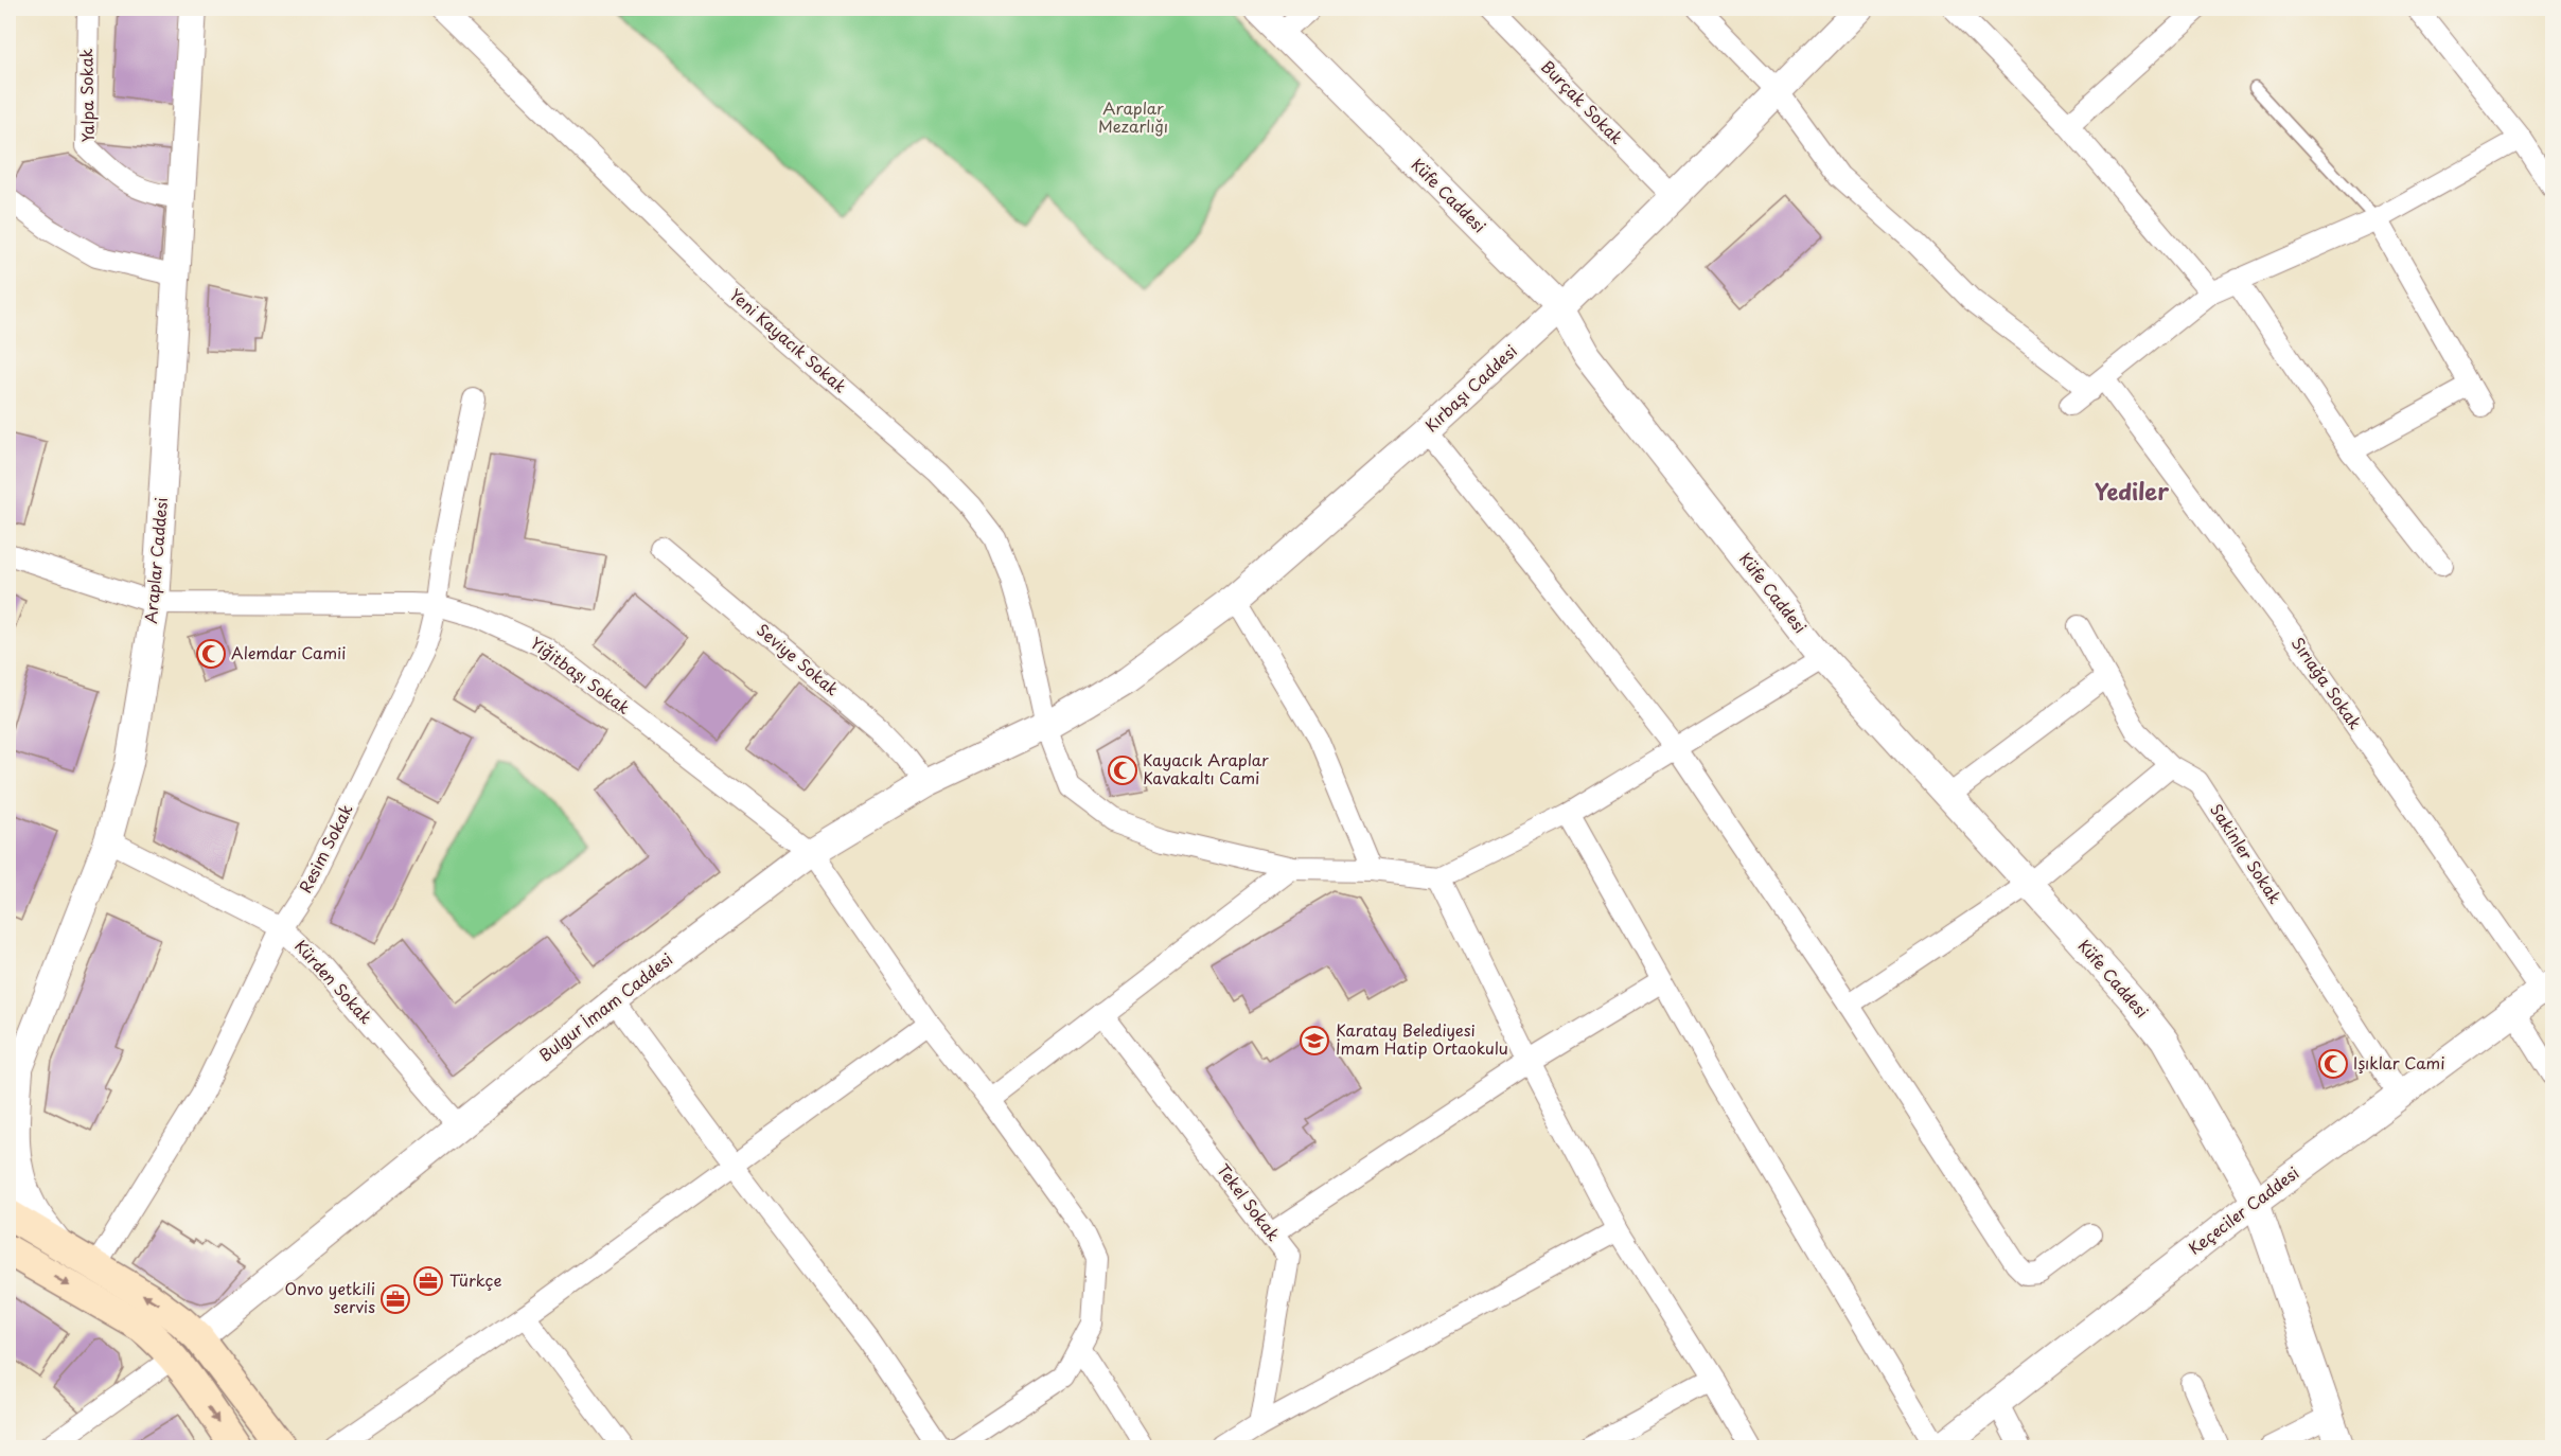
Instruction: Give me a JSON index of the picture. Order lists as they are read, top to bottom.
{
  "streets": {
    "street": [
      "Yalpa Sokak",
      "Burçak Sokak",
      "Küfe Caddesi",
      "Yeni Kayacık Sokak",
      "Kırbaşı Caddesi",
      "Araplar Caddesi",
      "Seviye Sokak",
      "Yiğitbaşı Sokak",
      "Sırıağa Sokak",
      "Resim Sokak",
      "Sakinler Sokak",
      "Kürden Sokak",
      "Bulgur İmam Caddesi",
      "Tekel Sokak",
      "Keçeciler Caddesi"
    ]
  },
  "crossings": [
    ["Yalpa Sokak", "Araplar Caddesi"],
    ["Burçak Sokak", "Kırbaşı Caddesi"],
    ["Küfe Caddesi", "Kırbaşı Caddesi"],
    ["Küfe Caddesi", "Keçeciler Caddesi"],
    ["Yeni Kayacık Sokak", "Kırbaşı Caddesi"],
    ["Yeni Kayacık Sokak", "Bulgur İmam Caddesi"],
    ["Kırbaşı Caddesi", "Sırıağa Sokak"],
    ["Kırbaşı Caddesi", "Bulgur İmam Caddesi"],
    ["Araplar Caddesi", "Yiğitbaşı Sokak"],
    ["Araplar Caddesi", "Kürden Sokak"],
    ["Seviye Sokak", "Bulgur İmam Caddesi"],
    ["Yiğitbaşı Sokak", "Resim Sokak"],
    ["Yiğitbaşı Sokak", "Bulgur İmam Caddesi"],
    ["Sırıağa Sokak", "Keçeciler Caddesi"],
    ["Resim Sokak", "Kürden Sokak"],
    ["Sakinler Sokak", "Keçeciler Caddesi"],
    ["Kürden Sokak", "Bulgur İmam Caddesi"]
  ],
  "districts": ["Yediler"],
  "parks": ["Araplar Mezarlığı"],
  "places": {
    "mosque": ["Alemdar Camii", "Kayacık Araplar Kavakaltı Cami", "Işıklar Cami"],
    "school or university": ["Karatay Belediyesi İmam Hatip Ortaokulu"],
    "office": ["Türkçe", "Onvo yetkili servis"]
  }
}
